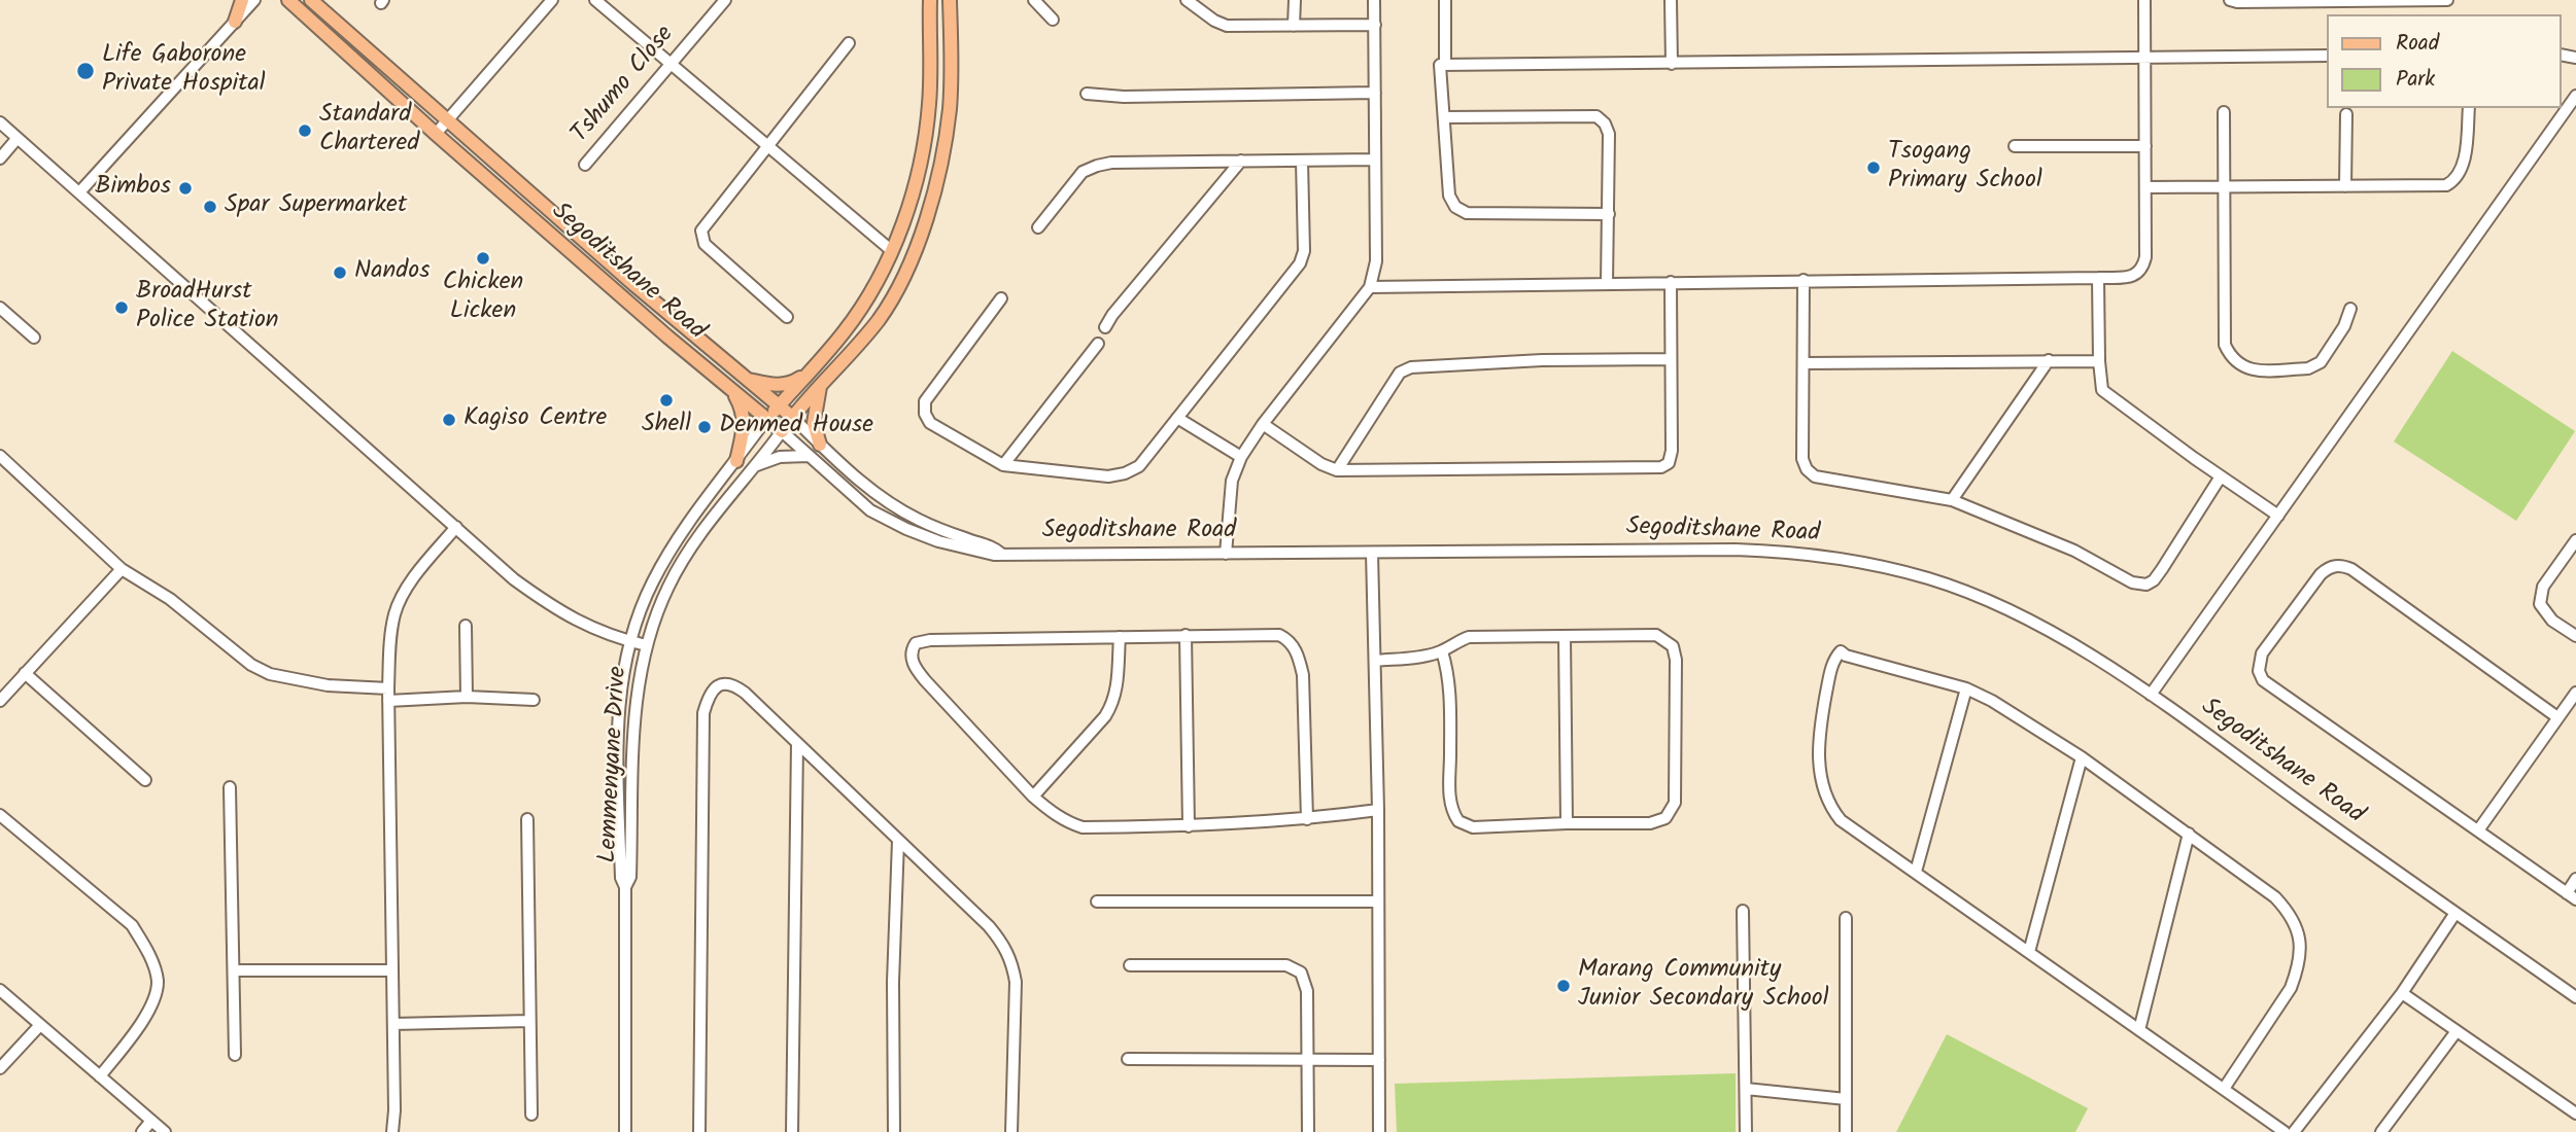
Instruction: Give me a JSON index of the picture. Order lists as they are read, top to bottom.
{
  "streets": {
    "main road": ["Segoditshane Road", "Lemmenyane Drive"],
    "street": ["Tshumo Close"]
  },
  "crossings": [
    ["Segoditshane Road", "Lemmenyane Drive"]
  ],
  "places": [
    "Life Gaborone Private Hospital",
    "Standard Chartered",
    "Tsogang Primary School",
    "Bimbos",
    "Spar Supermarket",
    "Chicken Licken",
    "Nandos",
    "BroadHurst Police Station",
    "Shell",
    "Kagiso Centre",
    "Denmed House",
    "Marang Community Junior Secondary School"
  ],
  "legend": ["Road", "Park"]
}
